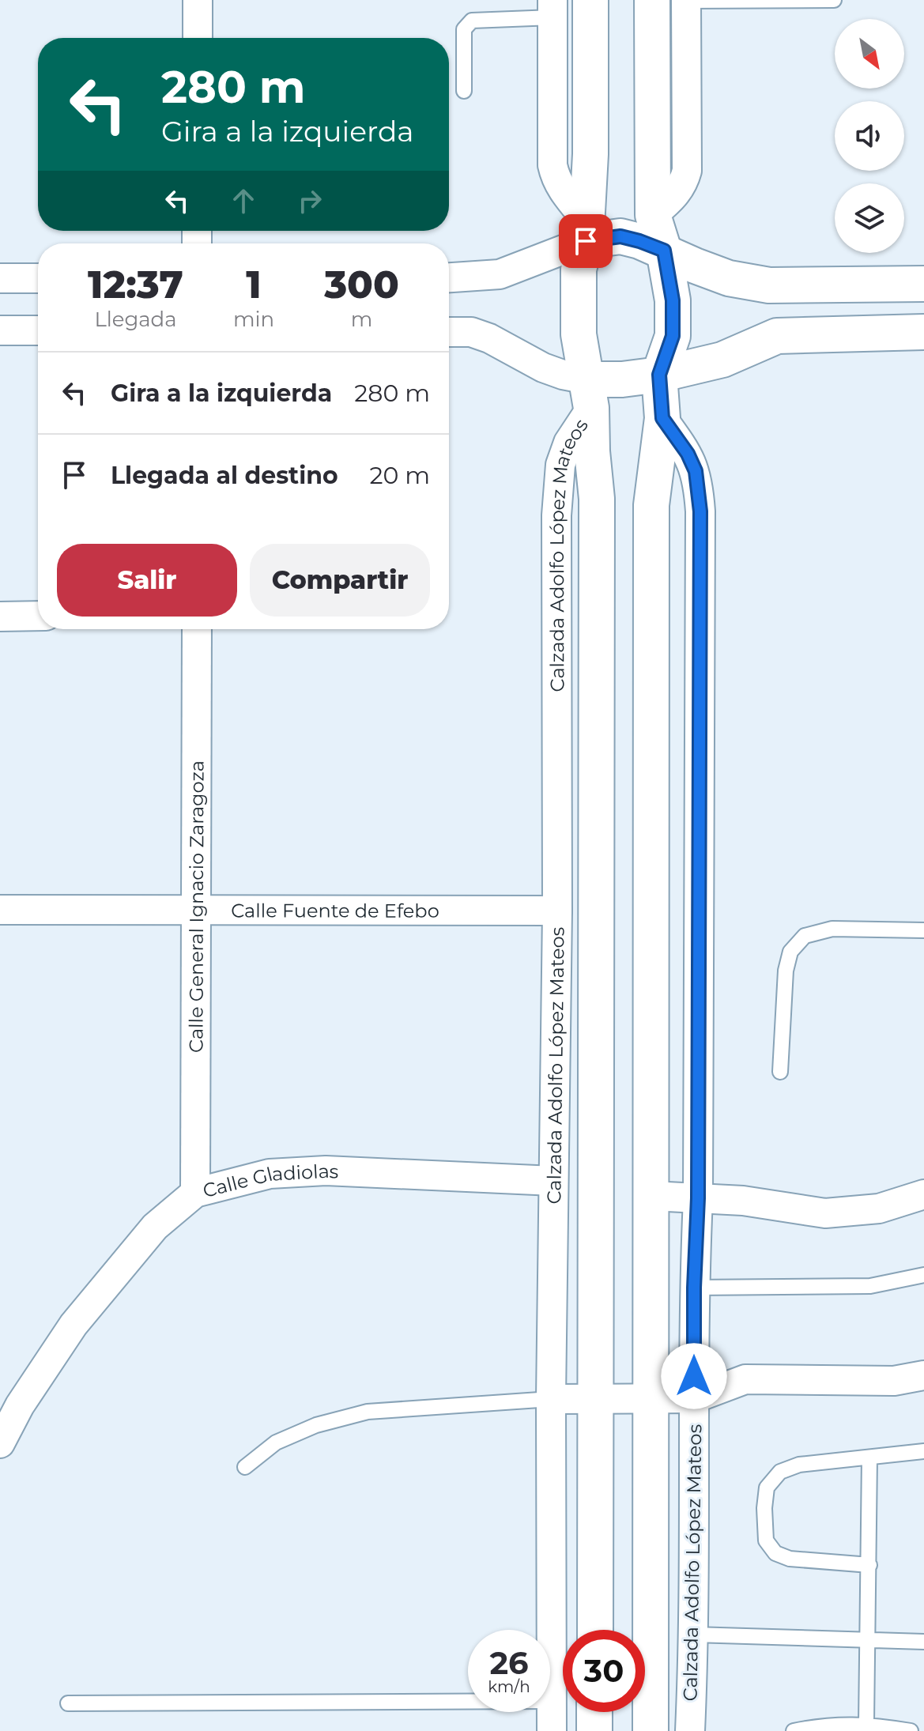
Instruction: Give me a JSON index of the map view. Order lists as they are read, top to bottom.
{
  "streets": {
    "main road": ["Calzada Adolfo López Mateos"],
    "street": ["Calle General Ignacio Zaragoza", "Calle Fuente de Efebo", "Calle Gladiolas"]
  },
  "crossings": [
    ["Calzada Adolfo López Mateos", "Calle Fuente de Efebo"],
    ["Calzada Adolfo López Mateos", "Calle Gladiolas"],
    ["Calle General Ignacio Zaragoza", "Calle Fuente de Efebo"],
    ["Calle General Ignacio Zaragoza", "Calle Gladiolas"]
  ],
  "north": "bottom right",
  "page": {
    "turn": ["280 m", "Gira a la izquierda"],
    "eta": [
      "12:37",
      "Llegada",
      "1",
      "min",
      "300",
      "m"
    ],
    "list": [
      {
        "name": "Gira a la izquierda",
        "value": "280 m"
      },
      {
        "name": "Llegada al destino",
        "value": "20 m"
      }
    ],
    "buttons": ["Salir", "Compartir"],
    "speed": "26 km/h",
    "limit": "30"
  }
}
